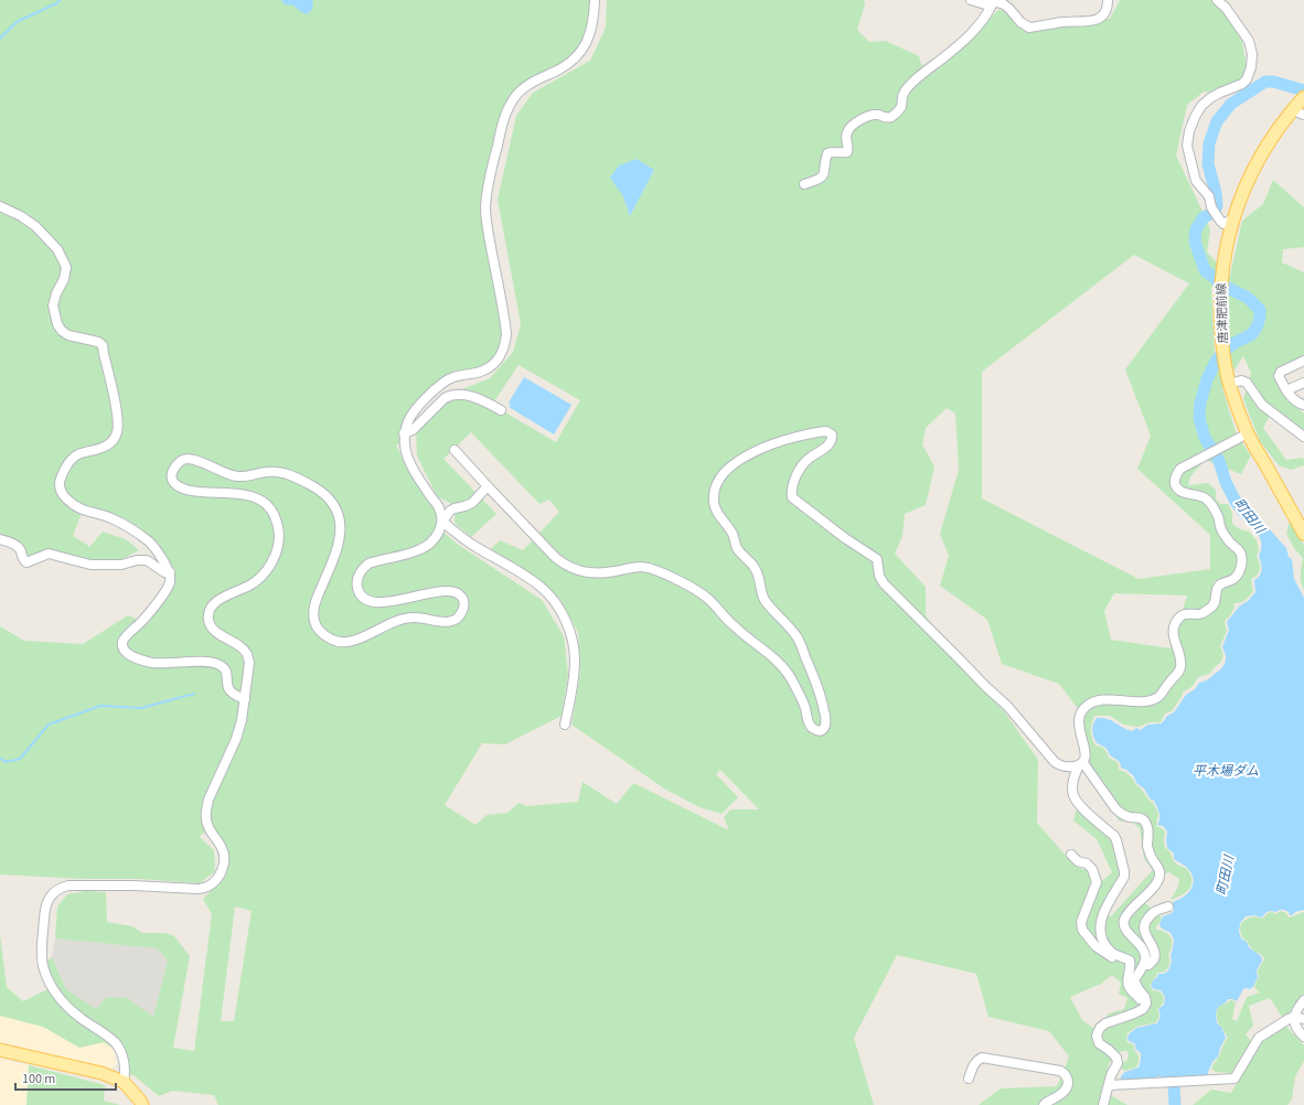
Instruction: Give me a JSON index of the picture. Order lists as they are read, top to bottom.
{
  "streets": {
    "main road": ["唐津肥前線"]
  },
  "water": ["町田川", "平木場ダム"],
  "scale_bar": "100 m"
}
